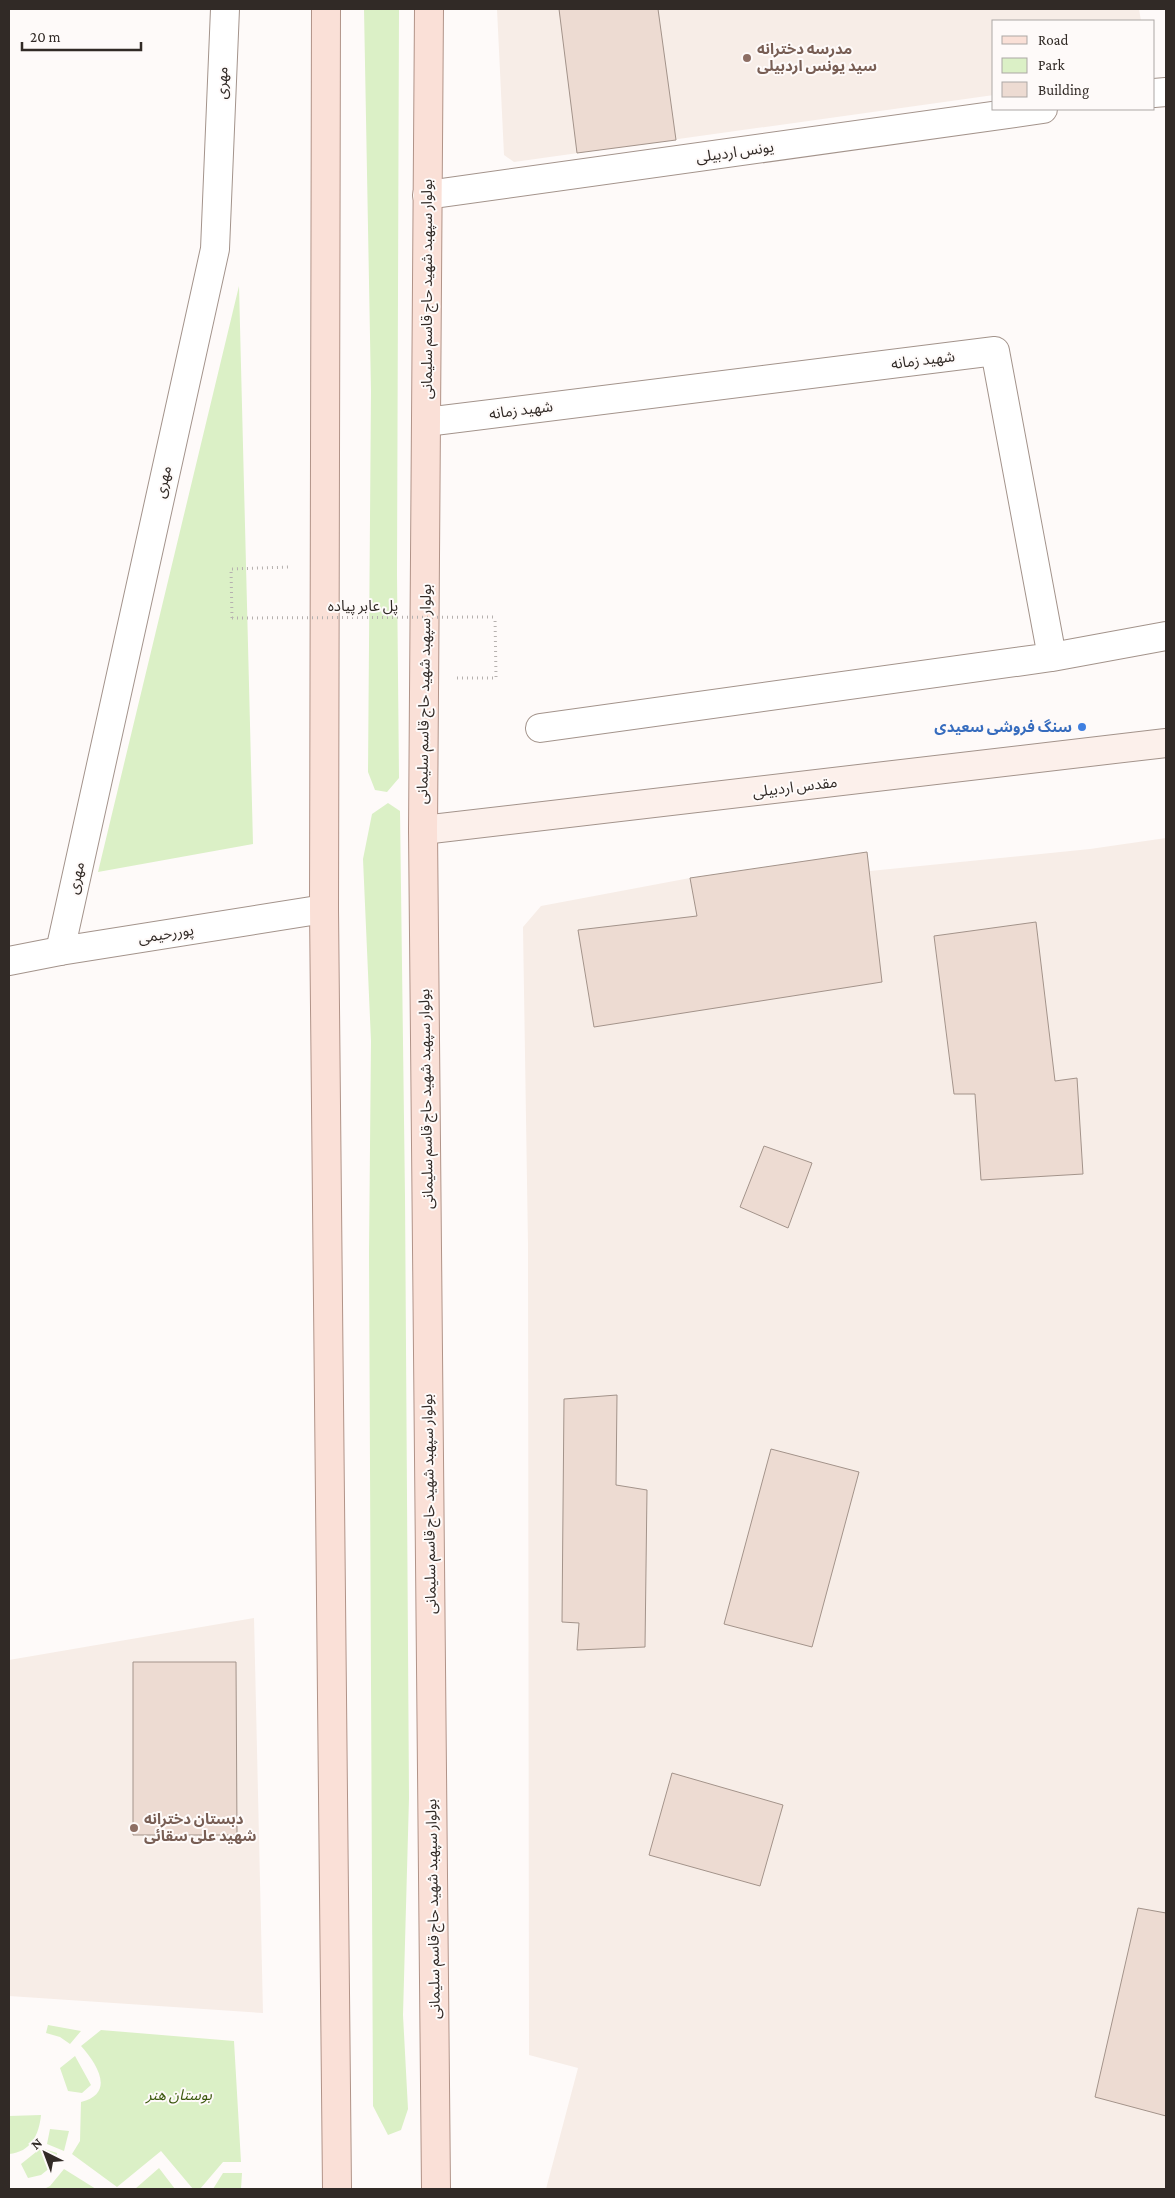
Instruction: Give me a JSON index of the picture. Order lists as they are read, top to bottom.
{
  "streets": {
    "main road": ["بولوار سپهبد شهید حاج قاسم سلیمانی", "مقدس اردبیلی"],
    "street": [
      "مهری",
      "یونس اردبیلی",
      "شهید زمانه",
      "پوررحیمی"
    ],
    "path": ["پل عابر پیاده"]
  },
  "crossings": [
    ["مهری", "پوررحیمی"],
    ["یونس اردبیلی", "بولوار سپهبد شهید حاج قاسم سلیمانی"],
    ["بولوار سپهبد شهید حاج قاسم سلیمانی", "شهید زمانه"],
    ["بولوار سپهبد شهید حاج قاسم سلیمانی", "مقدس اردبیلی"]
  ],
  "parks": ["بوستان هنر"],
  "places": ["مدرسه دخترانه سید یونس اردبیلی", "سنگ فروشی سعیدی", "دبستان دخترانه شهید علی سقائی"],
  "legend": ["Road", "Park", "Building"],
  "scale_bar": "20 m",
  "north": "top left"
}
